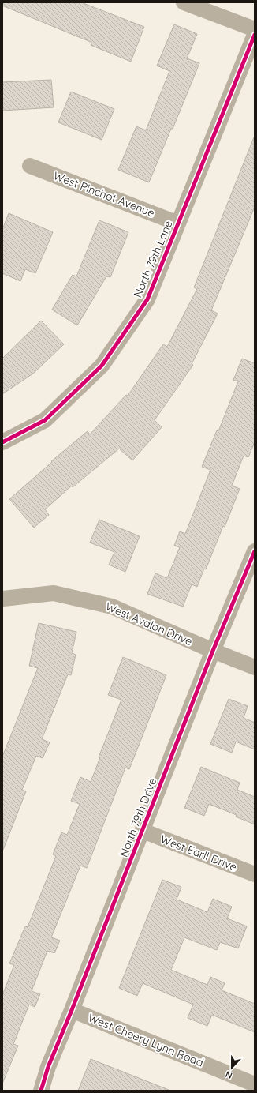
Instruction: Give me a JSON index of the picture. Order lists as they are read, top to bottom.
{
  "streets": {
    "street": [
      "West Pinchot Avenue",
      "North 79th Lane",
      "West Avalon Drive",
      "North 79th Drive",
      "West Earll Drive",
      "West Cheery Lynn Road"
    ]
  },
  "crossings": [
    ["West Pinchot Avenue", "North 79th Lane"],
    ["West Avalon Drive", "North 79th Drive"],
    ["North 79th Drive", "West Earll Drive"],
    ["North 79th Drive", "West Cheery Lynn Road"]
  ],
  "north": "bottom"
}
